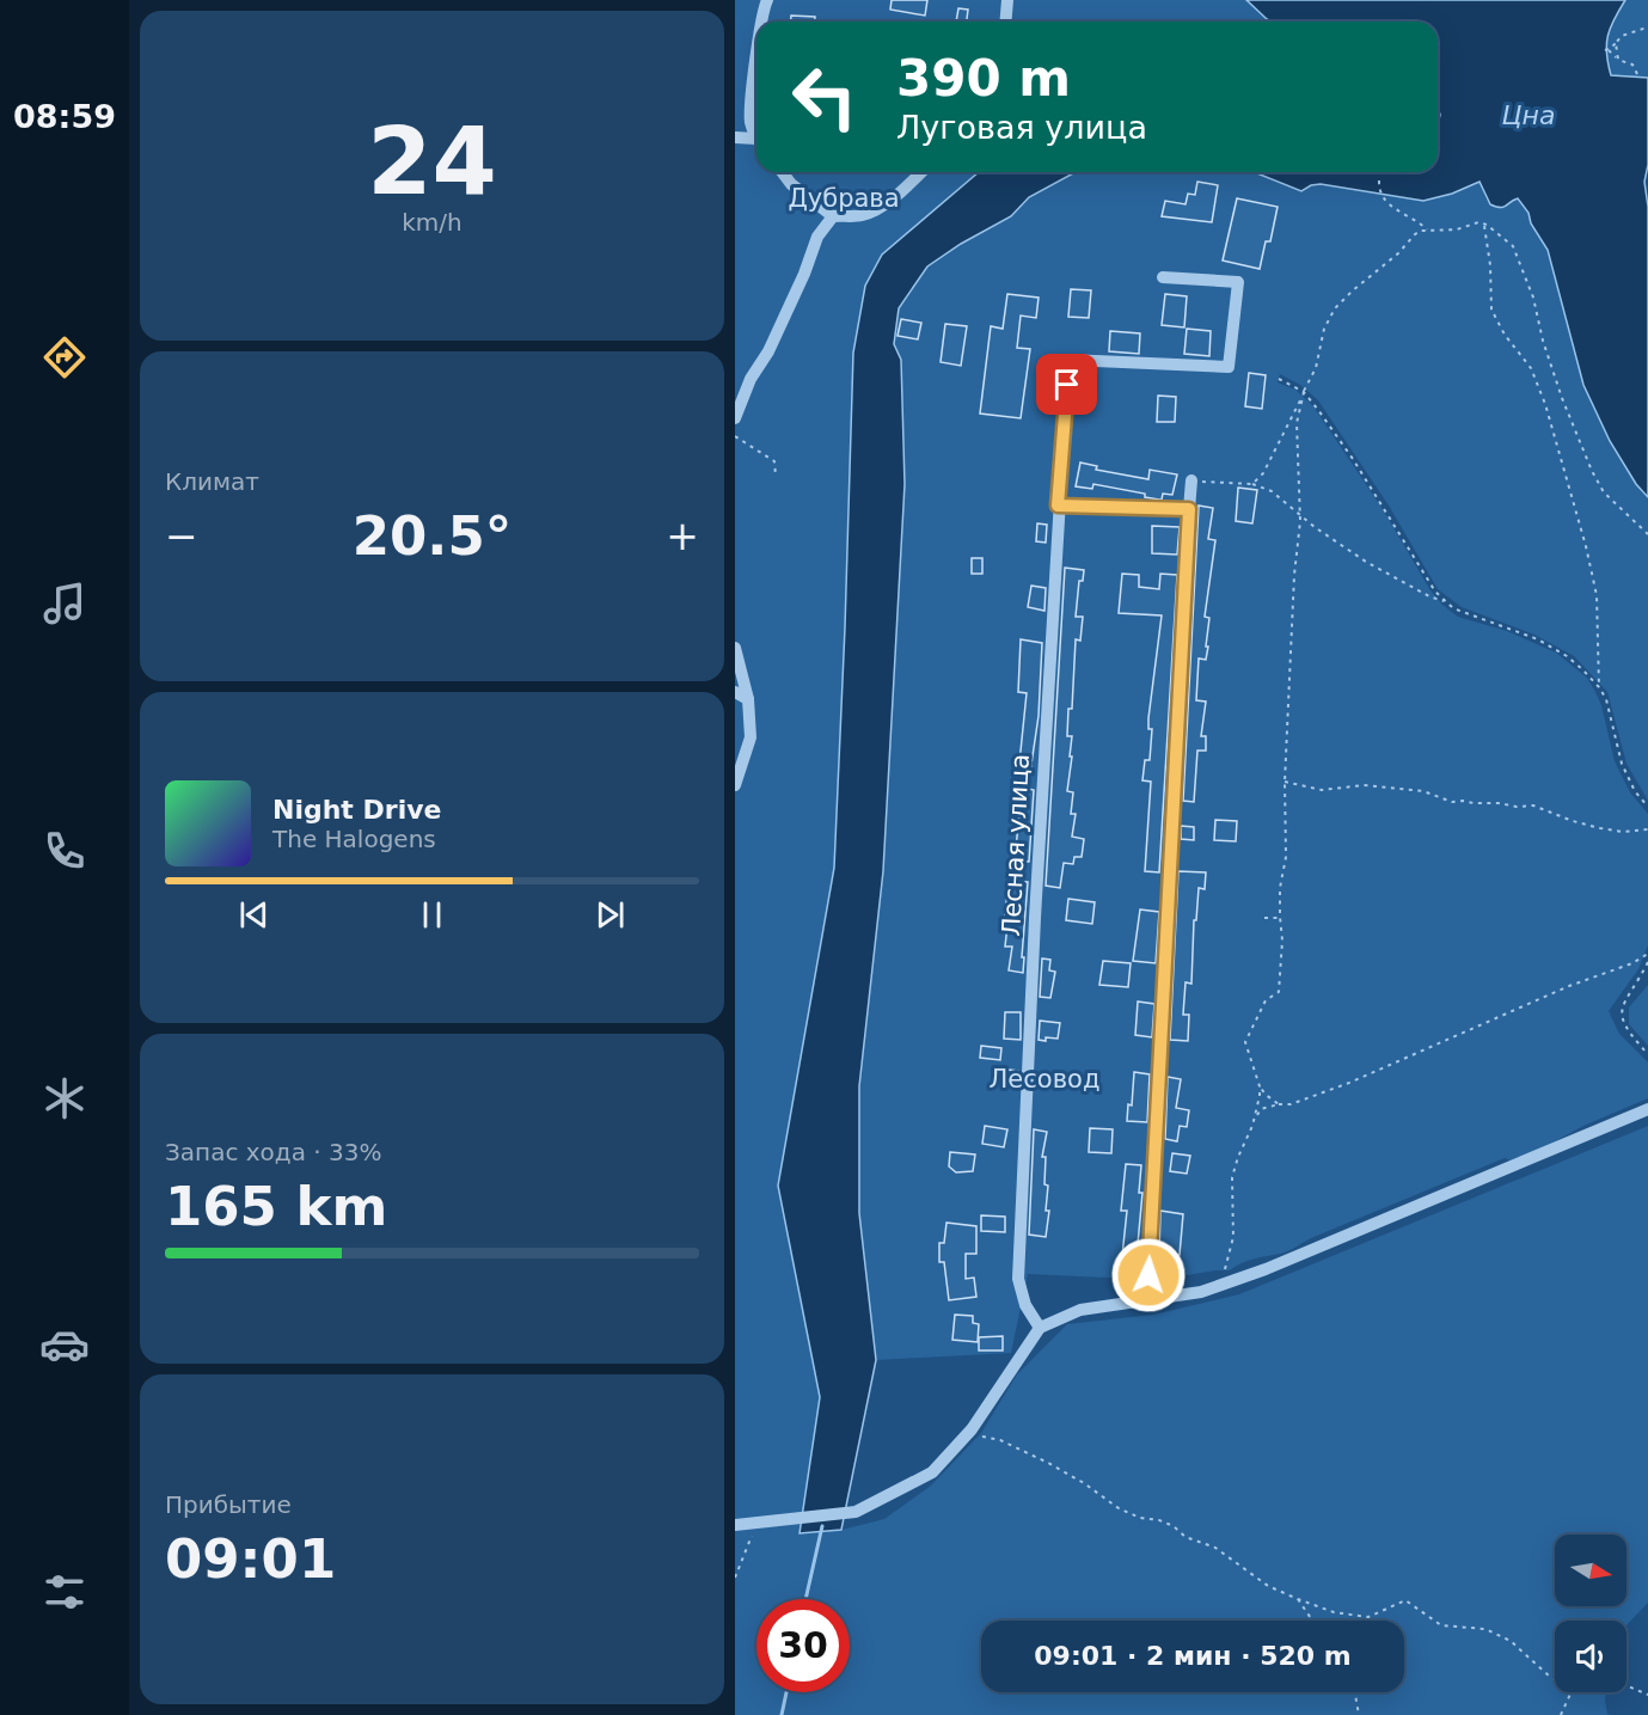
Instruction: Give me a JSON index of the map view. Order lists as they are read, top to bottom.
{
  "streets": {
    "street": ["Лесная улица"]
  },
  "water": ["Цна"],
  "parks": ["Дубрава", "Лесовод"],
  "north": "right",
  "page": {
    "tabs": "08:59",
    "tile": [
      ["24", "km/h"],
      "Климат",
      ["Запас хода · 33%", "165 km"],
      ["Прибытие", "09:01"]
    ],
    "turn": ["390 m", "Луговая улица"],
    "heat": ["−", "20.5°", "+"],
    "song": ["Night Drive", "The Halogens"],
    "limit": "30",
    "trip": "09:01 · 2 мин · 520 m"
  }
}
